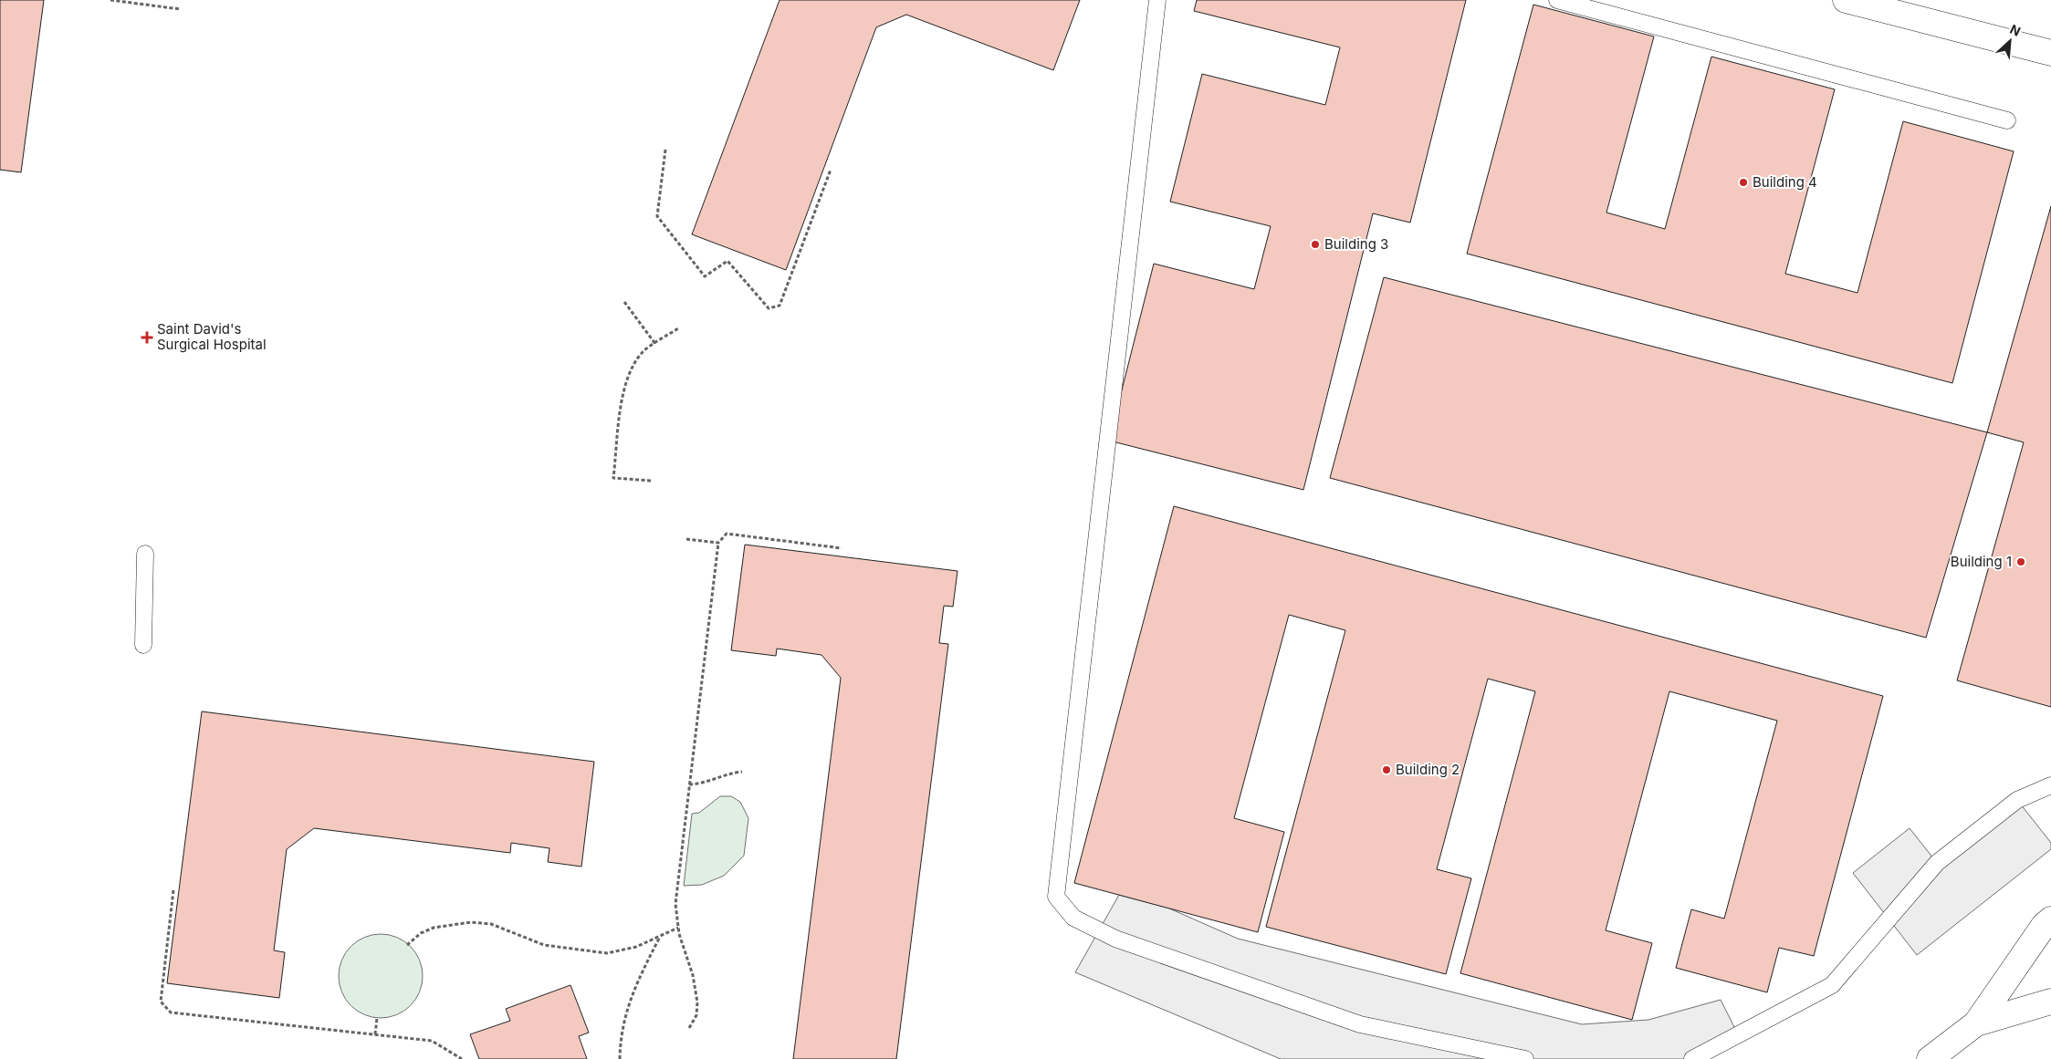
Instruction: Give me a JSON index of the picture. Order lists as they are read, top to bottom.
{
  "places": {
    "other": [
      "Building 4",
      "Building 3",
      "Building 1",
      "Building 2"
    ],
    "health": ["Saint David's Surgical Hospital"]
  },
  "north": "top right"
}
